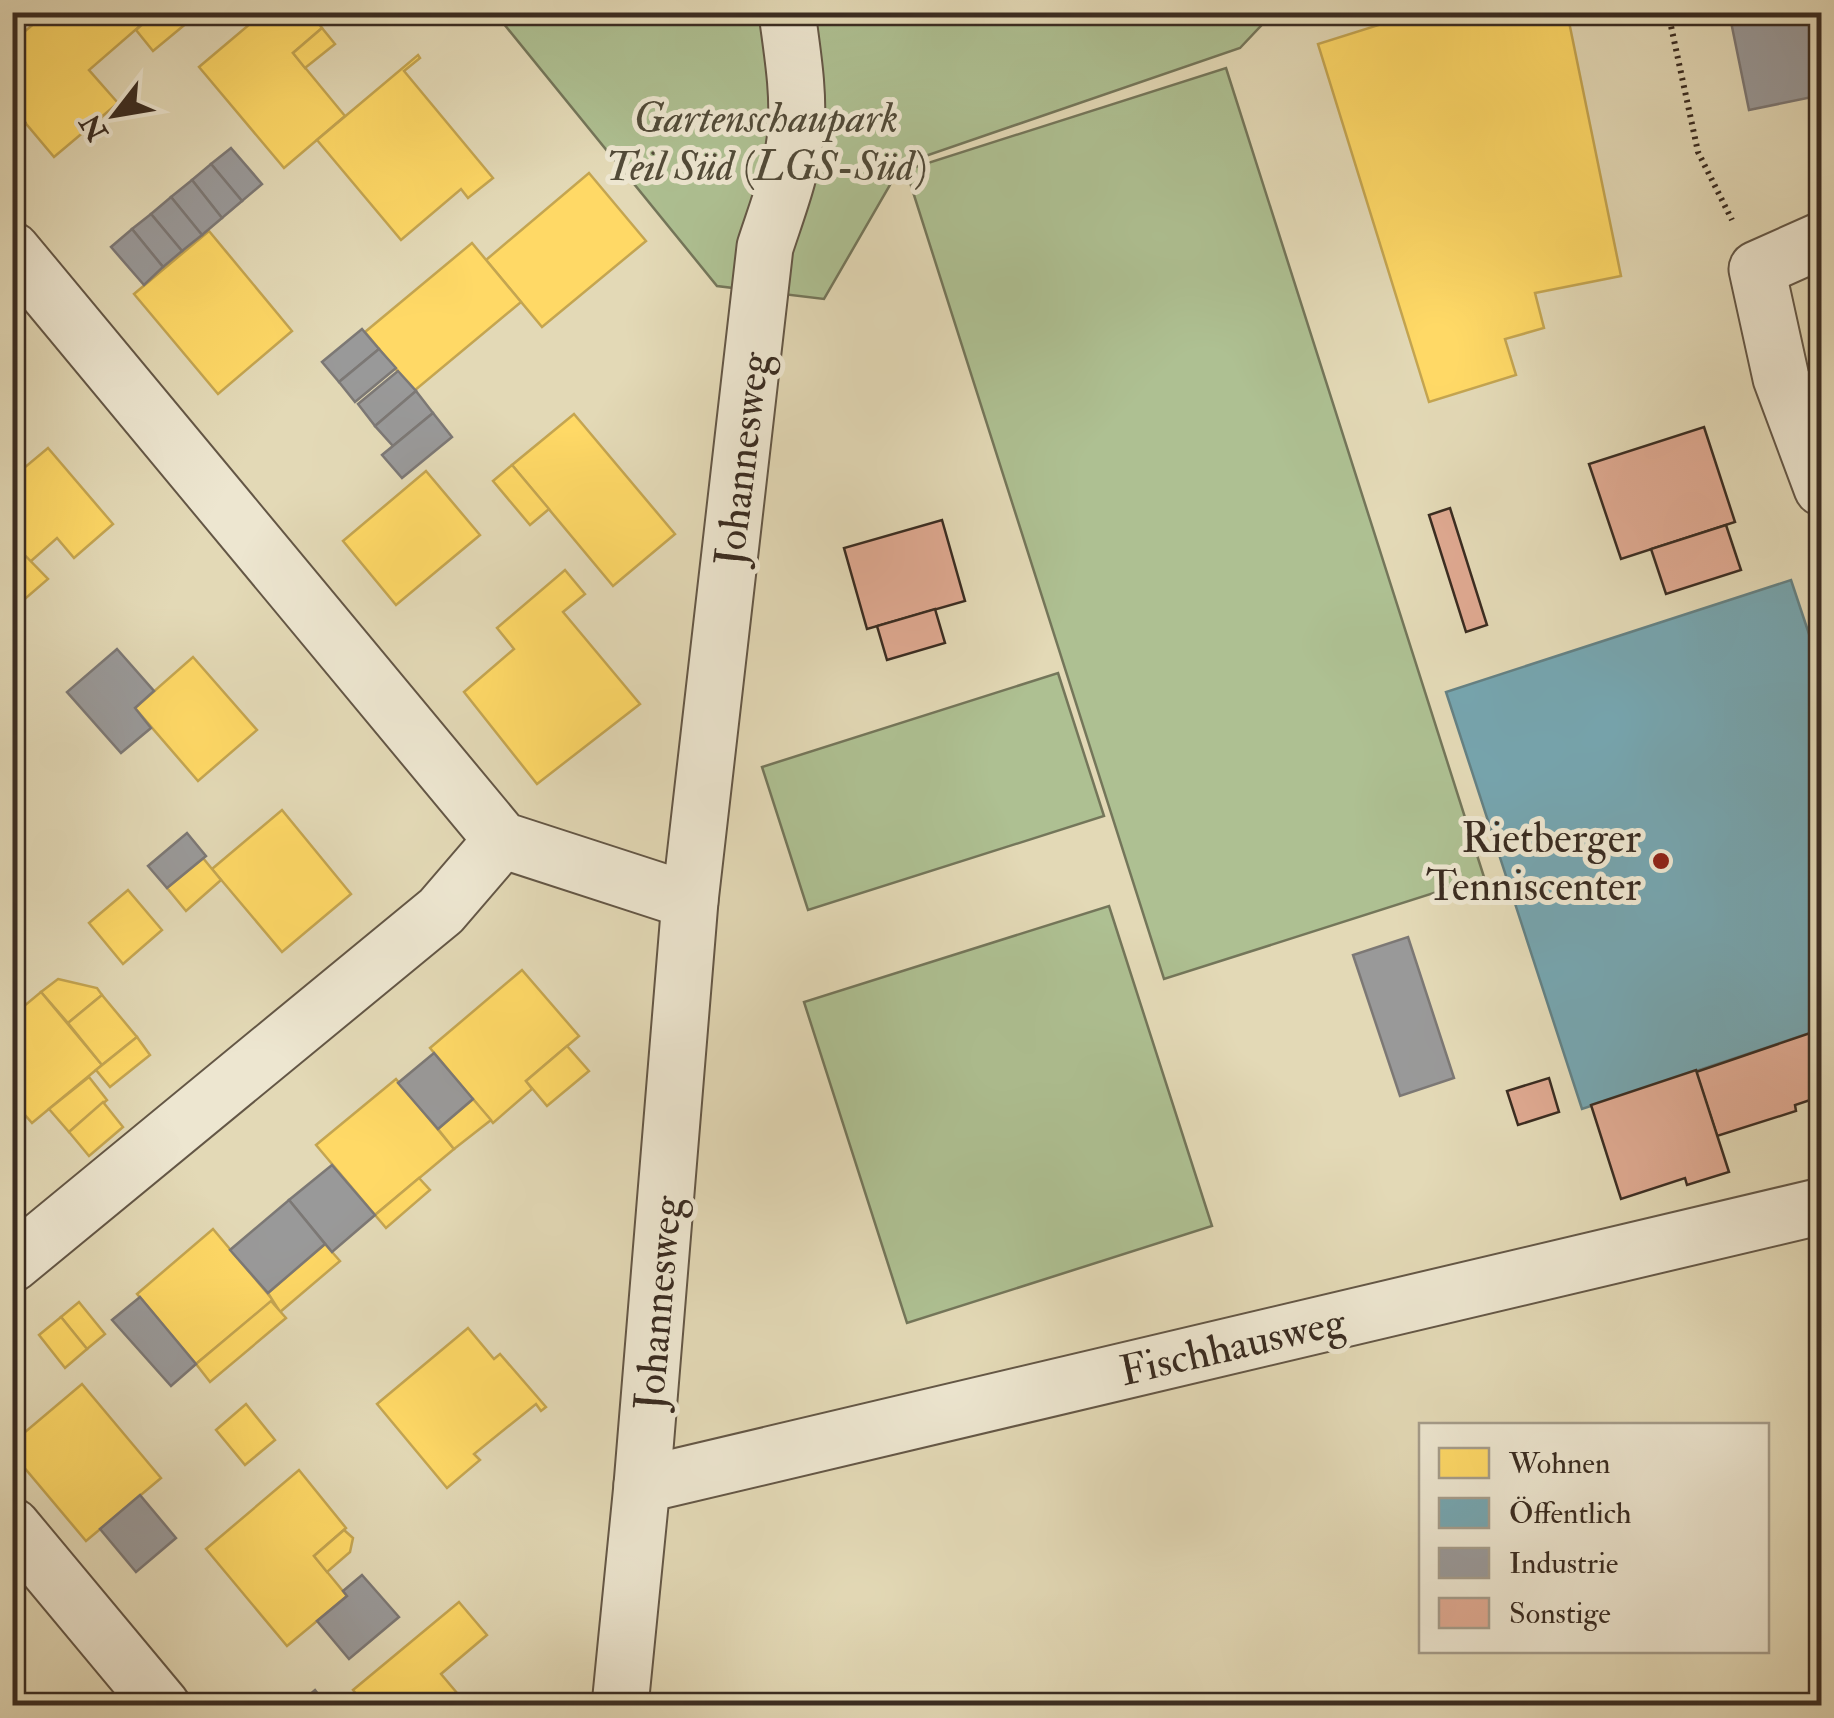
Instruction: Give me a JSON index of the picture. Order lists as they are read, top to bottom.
{
  "streets": {
    "street": ["Johannesweg", "Fischhausweg"]
  },
  "crossings": [
    ["Johannesweg", "Fischhausweg"]
  ],
  "parks": ["Gartenschaupark Teil Süd (LGS-Süd)"],
  "places": ["Rietberger Tenniscenter"],
  "legend": [
    "Wohnen",
    "Öffentlich",
    "Industrie",
    "Sonstige"
  ],
  "north": "bottom left"
}
